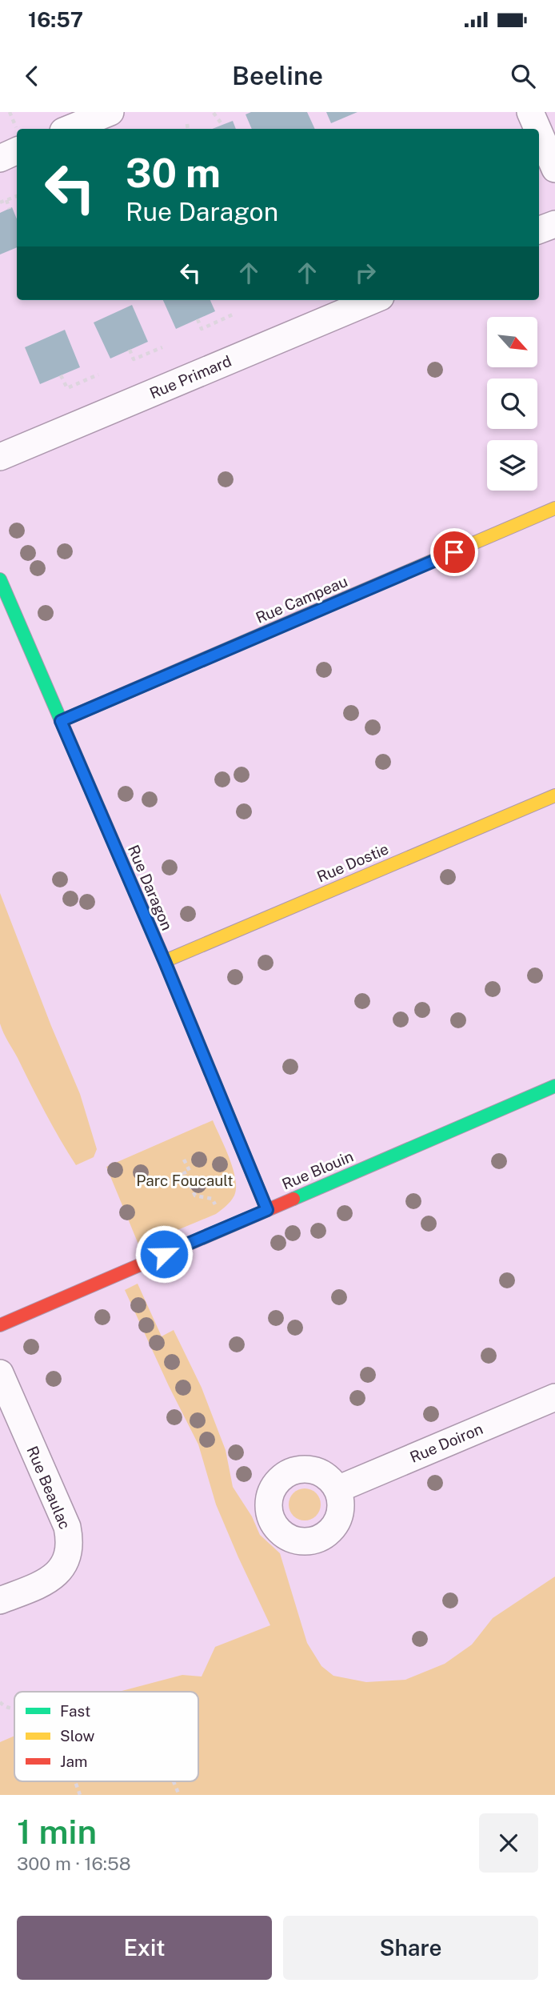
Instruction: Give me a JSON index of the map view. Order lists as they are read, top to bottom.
{
  "streets": {
    "street": [
      "Rue Primard",
      "Rue Campeau",
      "Rue Dostie",
      "Rue Daragon",
      "Rue Blouin",
      "Rue Doiron",
      "Rue Beaulac"
    ]
  },
  "crossings": [
    ["Rue Campeau", "Rue Daragon"],
    ["Rue Dostie", "Rue Daragon"],
    ["Rue Daragon", "Rue Blouin"]
  ],
  "parks": ["Parc Foucault"],
  "legend": ["Fast", "Slow", "Jam"],
  "north": "bottom right",
  "page": {
    "status": "16:57",
    "header": "Beeline",
    "turn": ["30 m", "Rue Daragon"],
    "heading": ["1 min", "300 m · 16:58"],
    "buttons": ["Exit", "Share"]
  }
}
